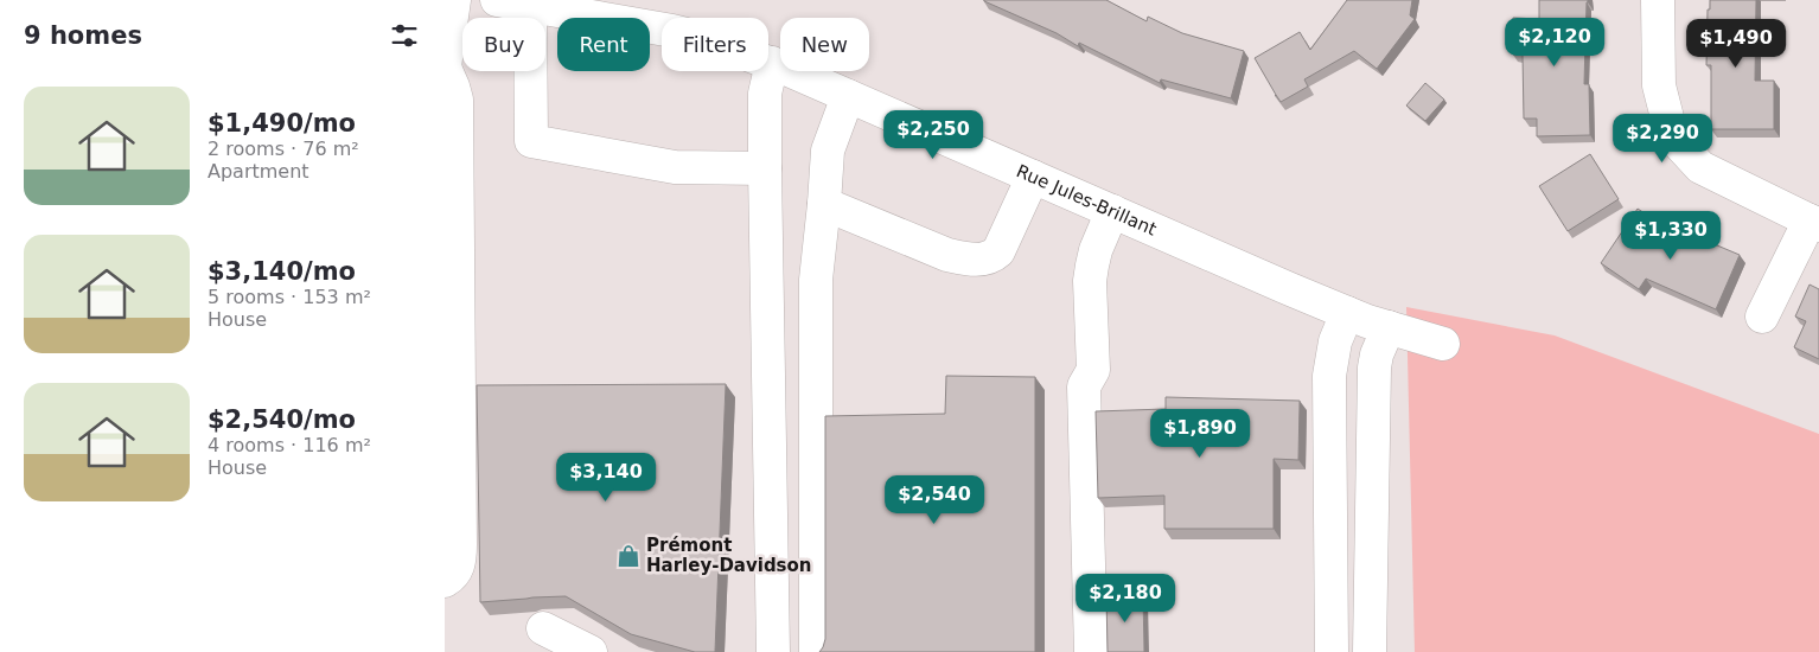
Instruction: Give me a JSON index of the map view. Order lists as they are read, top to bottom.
{
  "streets": {
    "street": ["Rue Jules-Brillant"]
  },
  "places": {
    "shop": ["Prémont Harley-Davidson"]
  },
  "page": {
    "heading": "9 homes",
    "price": [
      "$2,120",
      "$1,490",
      "$2,250",
      "$2,290",
      "$1,330",
      "$1,890",
      "$3,140",
      "$2,540",
      "$2,180"
    ],
    "chip": [
      "Buy",
      "Rent",
      "Filters",
      "New"
    ],
    "list": [
      {
        "name": "$1,490/mo",
        "note": "2 rooms · 76 m² · Apartment"
      },
      {
        "name": "$3,140/mo",
        "note": "5 rooms · 153 m² · House"
      },
      {
        "name": "$2,540/mo",
        "note": "4 rooms · 116 m² · House"
      }
    ]
  }
}
